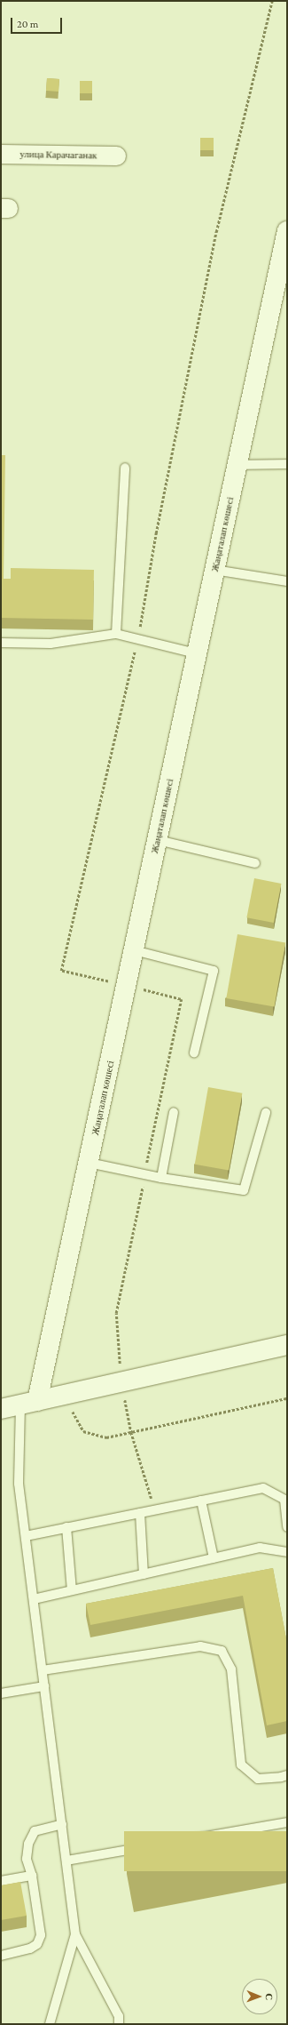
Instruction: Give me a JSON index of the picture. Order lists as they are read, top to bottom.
{
  "streets": {
    "main road": ["Жаңаталап көшесі"],
    "street": ["улица Карачаганак"]
  },
  "scale_bar": "20 m",
  "north": "right"
}
